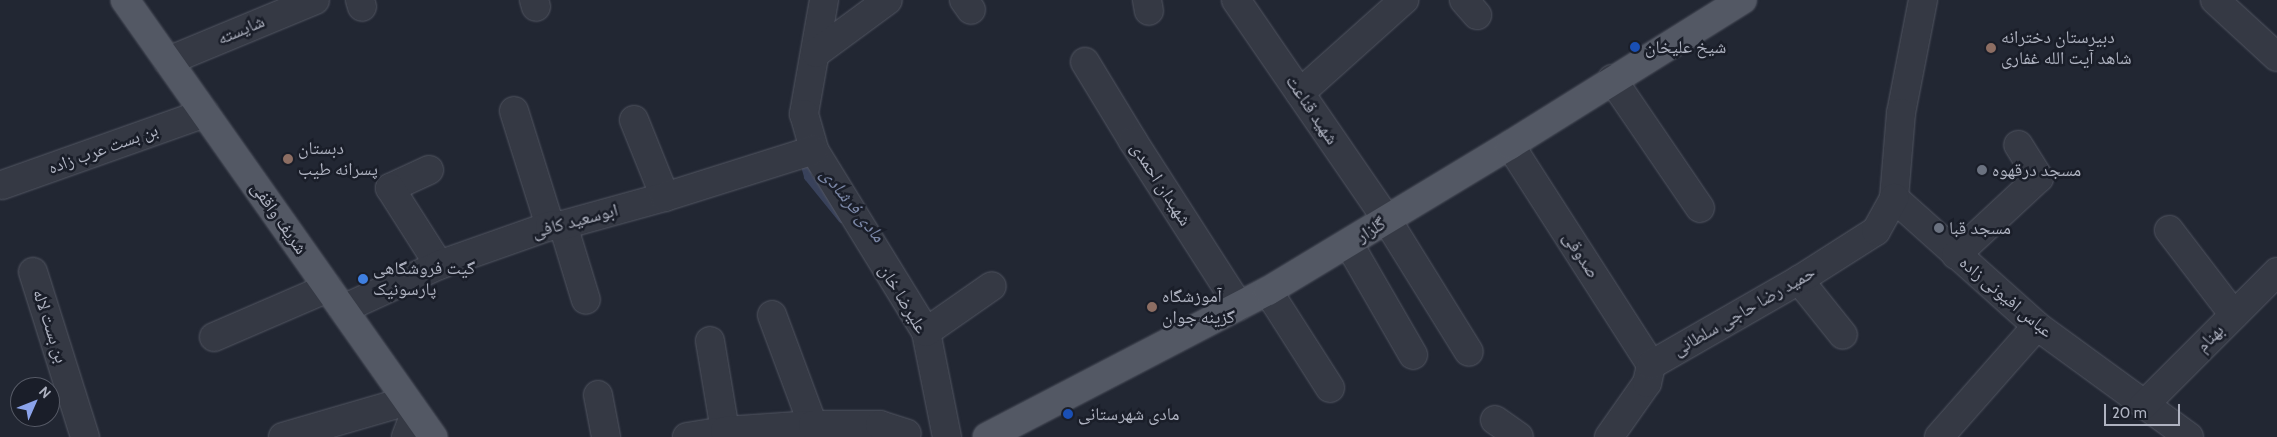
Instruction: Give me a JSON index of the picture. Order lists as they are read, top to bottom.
{
  "streets": {
    "main road": ["شریف واقفی", "گلزار"],
    "street": [
      "شایسته",
      "شهید قناعت",
      "بن بست عرب زاده",
      "شهیدان احمدی",
      "ابوسعید کافی",
      "صدوقی",
      "عباس افیونی زاده",
      "علیرضا خان",
      "حمید رضا حاجی سلطانی",
      "بن بست لاله",
      "بهنام"
    ]
  },
  "crossings": [
    ["شایسته", "شریف واقفی"],
    ["شهید قناعت", "گلزار"],
    ["بن بست عرب زاده", "شریف واقفی"],
    ["شهیدان احمدی", "گلزار"],
    ["شریف واقفی", "ابوسعید کافی"],
    ["ابوسعید کافی", "علیرضا خان"],
    ["گلزار", "صدوقی"],
    ["صدوقی", "حمید رضا حاجی سلطانی"],
    ["عباس افیونی زاده", "حمید رضا حاجی سلطانی"],
    ["عباس افیونی زاده", "بهنام"]
  ],
  "water": ["مادی فرشادی"],
  "places": [
    "شیخ علیخان",
    "دبیرستان دخترانه شاهد آیت الله غفاری",
    "دبستان پسرانه طیب",
    "مسجد درقهوه",
    "مسجد قبا",
    "گیت فروشگاهی پارسونیک",
    "آموزشگاه گزینه جوان",
    "مادی شهرستانی"
  ],
  "scale_bar": "20 m",
  "north": "top right"
}
